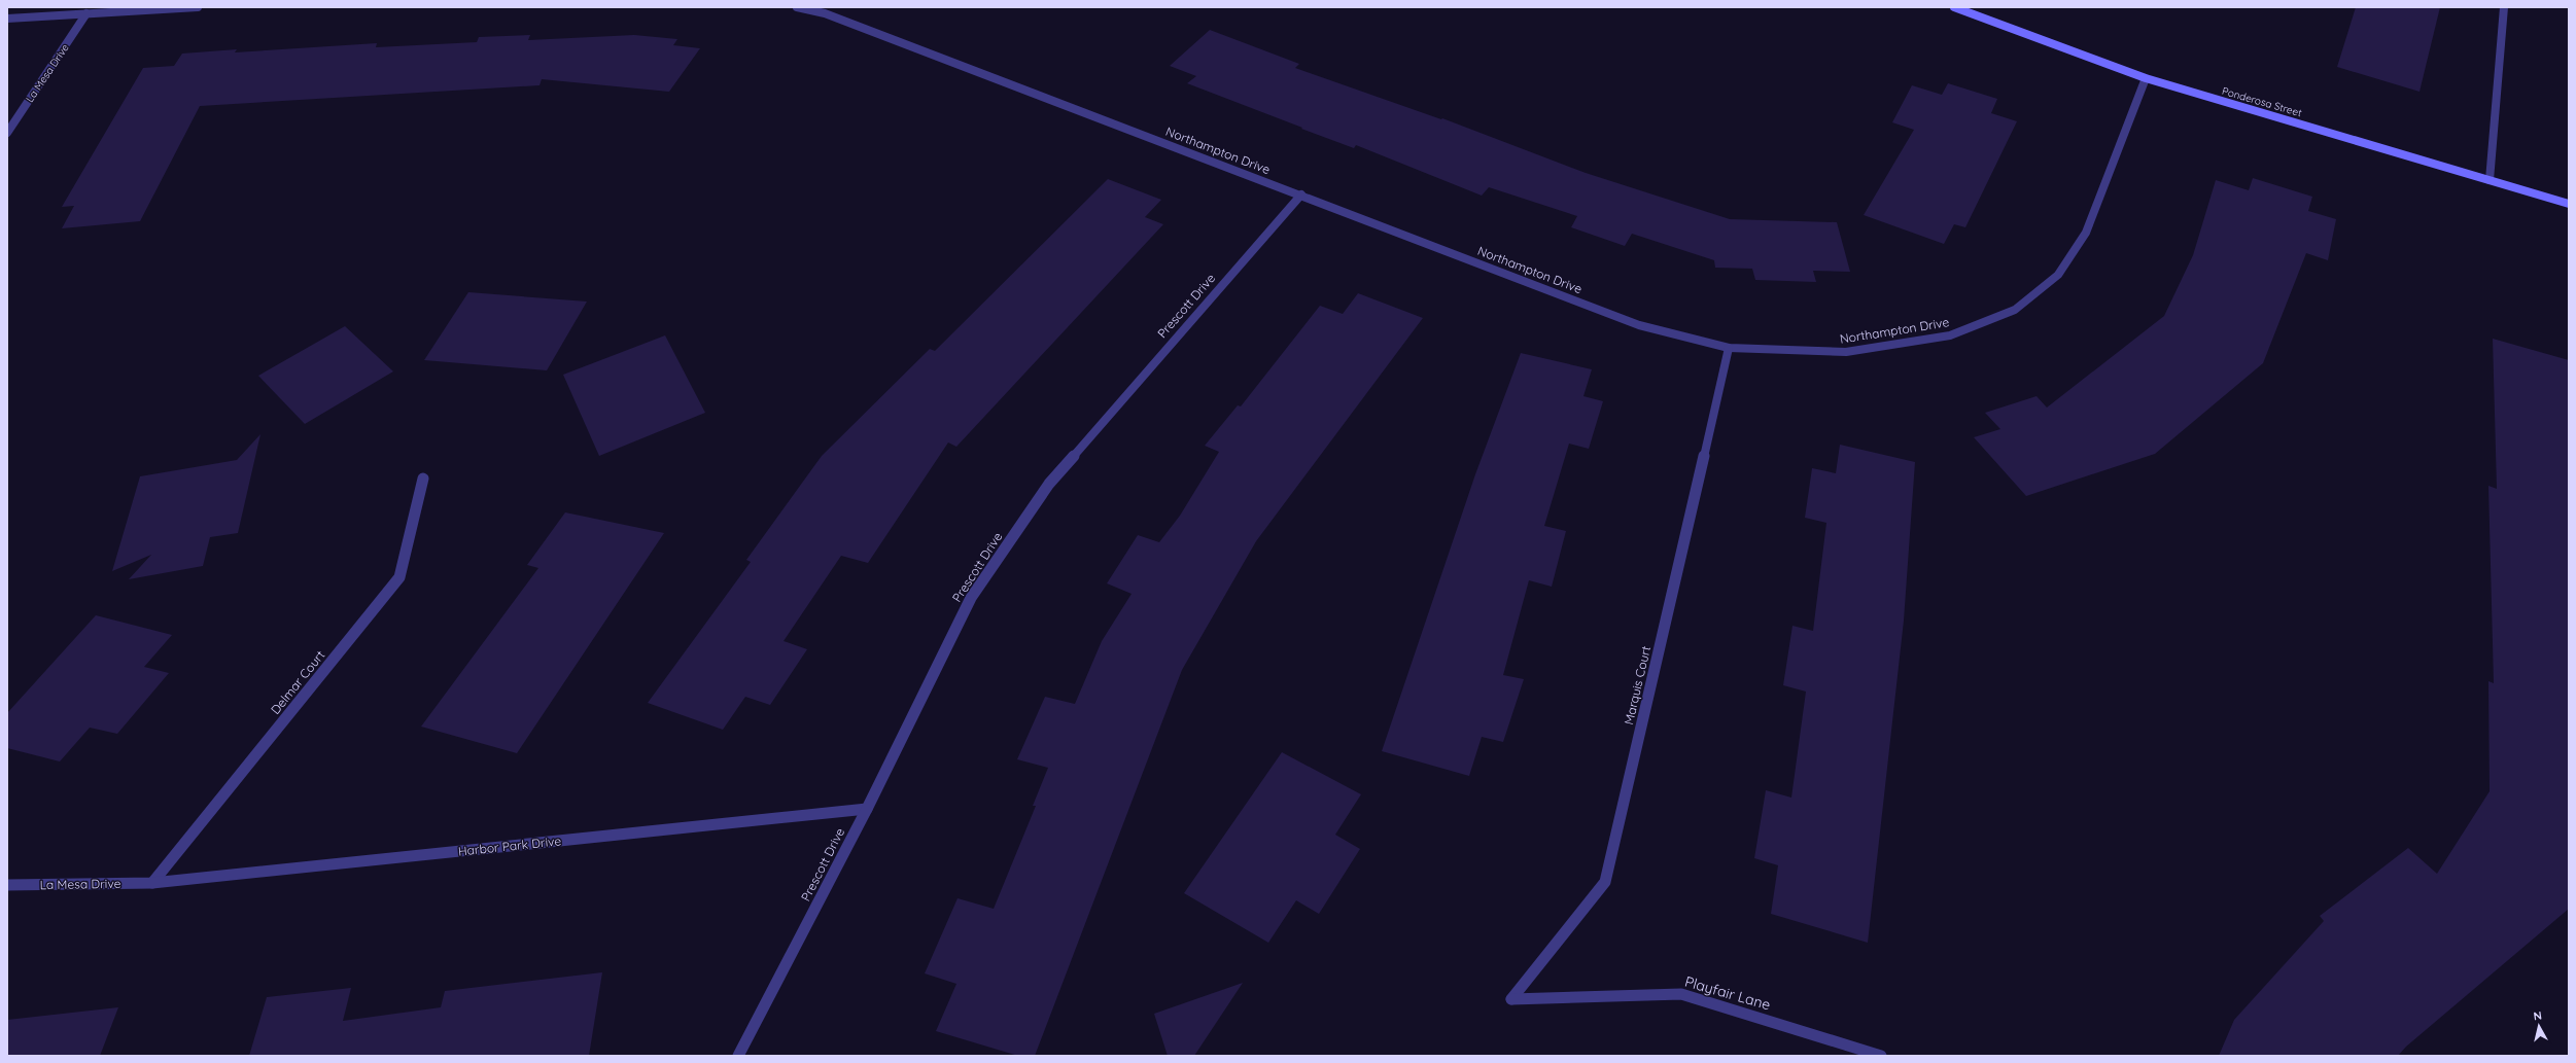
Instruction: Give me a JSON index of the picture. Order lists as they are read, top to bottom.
{
  "streets": {
    "street": [
      "La Mesa Drive",
      "Ponderosa Street",
      "Northampton Drive",
      "Prescott Drive",
      "Delmar Court",
      "Marquis Court",
      "Harbor Park Drive",
      "Playfair Lane"
    ]
  },
  "crossings": [
    ["La Mesa Drive", "Delmar Court"],
    ["La Mesa Drive", "Harbor Park Drive"],
    ["Ponderosa Street", "Northampton Drive"],
    ["Northampton Drive", "Prescott Drive"],
    ["Northampton Drive", "Marquis Court"],
    ["Prescott Drive", "Harbor Park Drive"],
    ["Delmar Court", "Harbor Park Drive"],
    ["Marquis Court", "Playfair Lane"]
  ],
  "north": "top"
}
